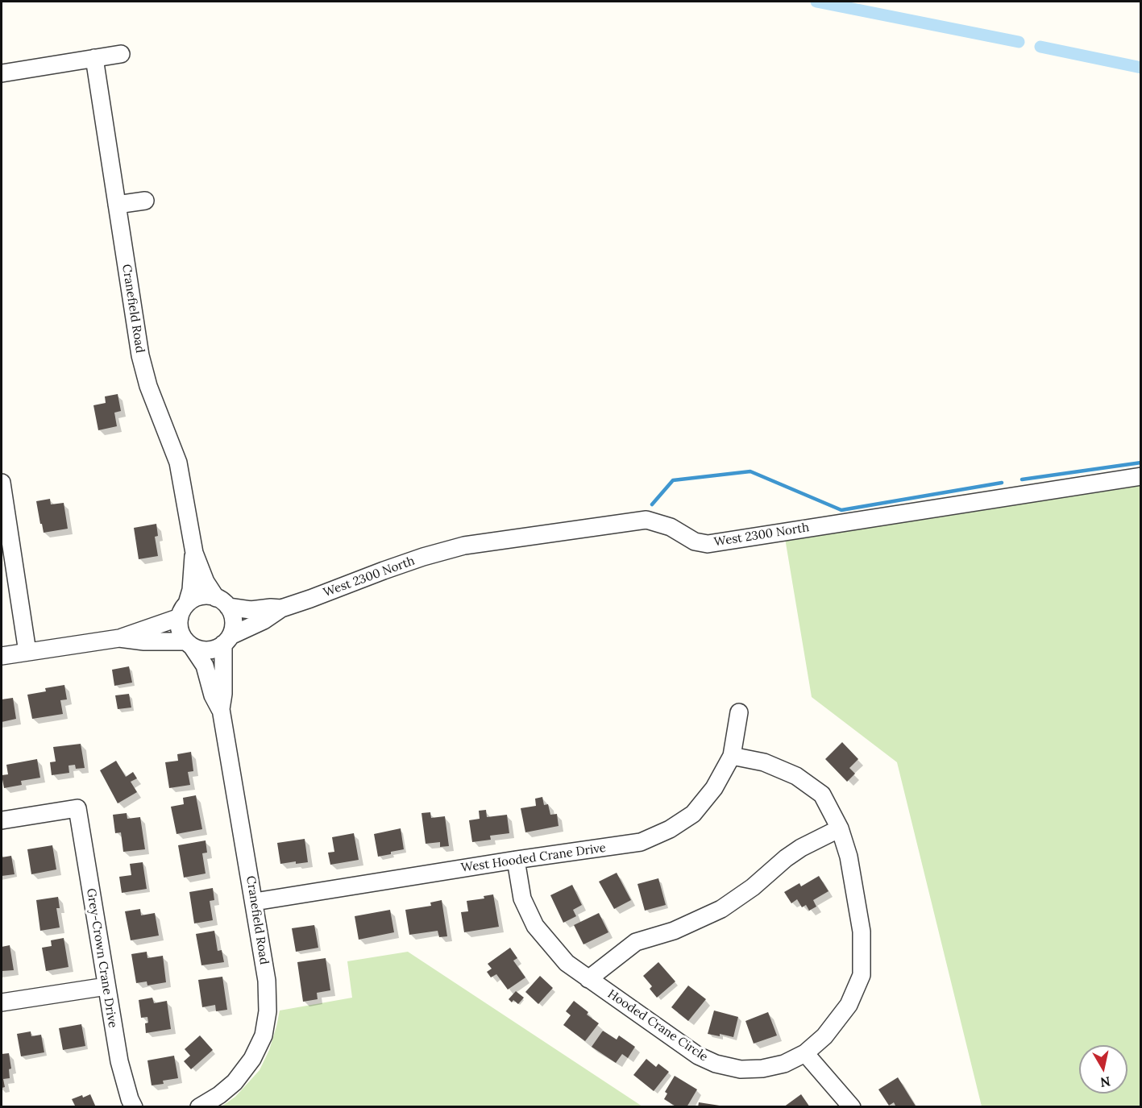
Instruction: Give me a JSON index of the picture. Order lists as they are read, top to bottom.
{
  "streets": {
    "street": [
      "Cranefield Road",
      "West 2300 North",
      "West Hooded Crane Drive",
      "Grey-Crown Crane Drive",
      "Hooded Crane Circle"
    ]
  },
  "crossings": [
    ["Cranefield Road", "West Hooded Crane Drive"],
    ["West Hooded Crane Drive", "Hooded Crane Circle"]
  ],
  "north": "bottom"
}
